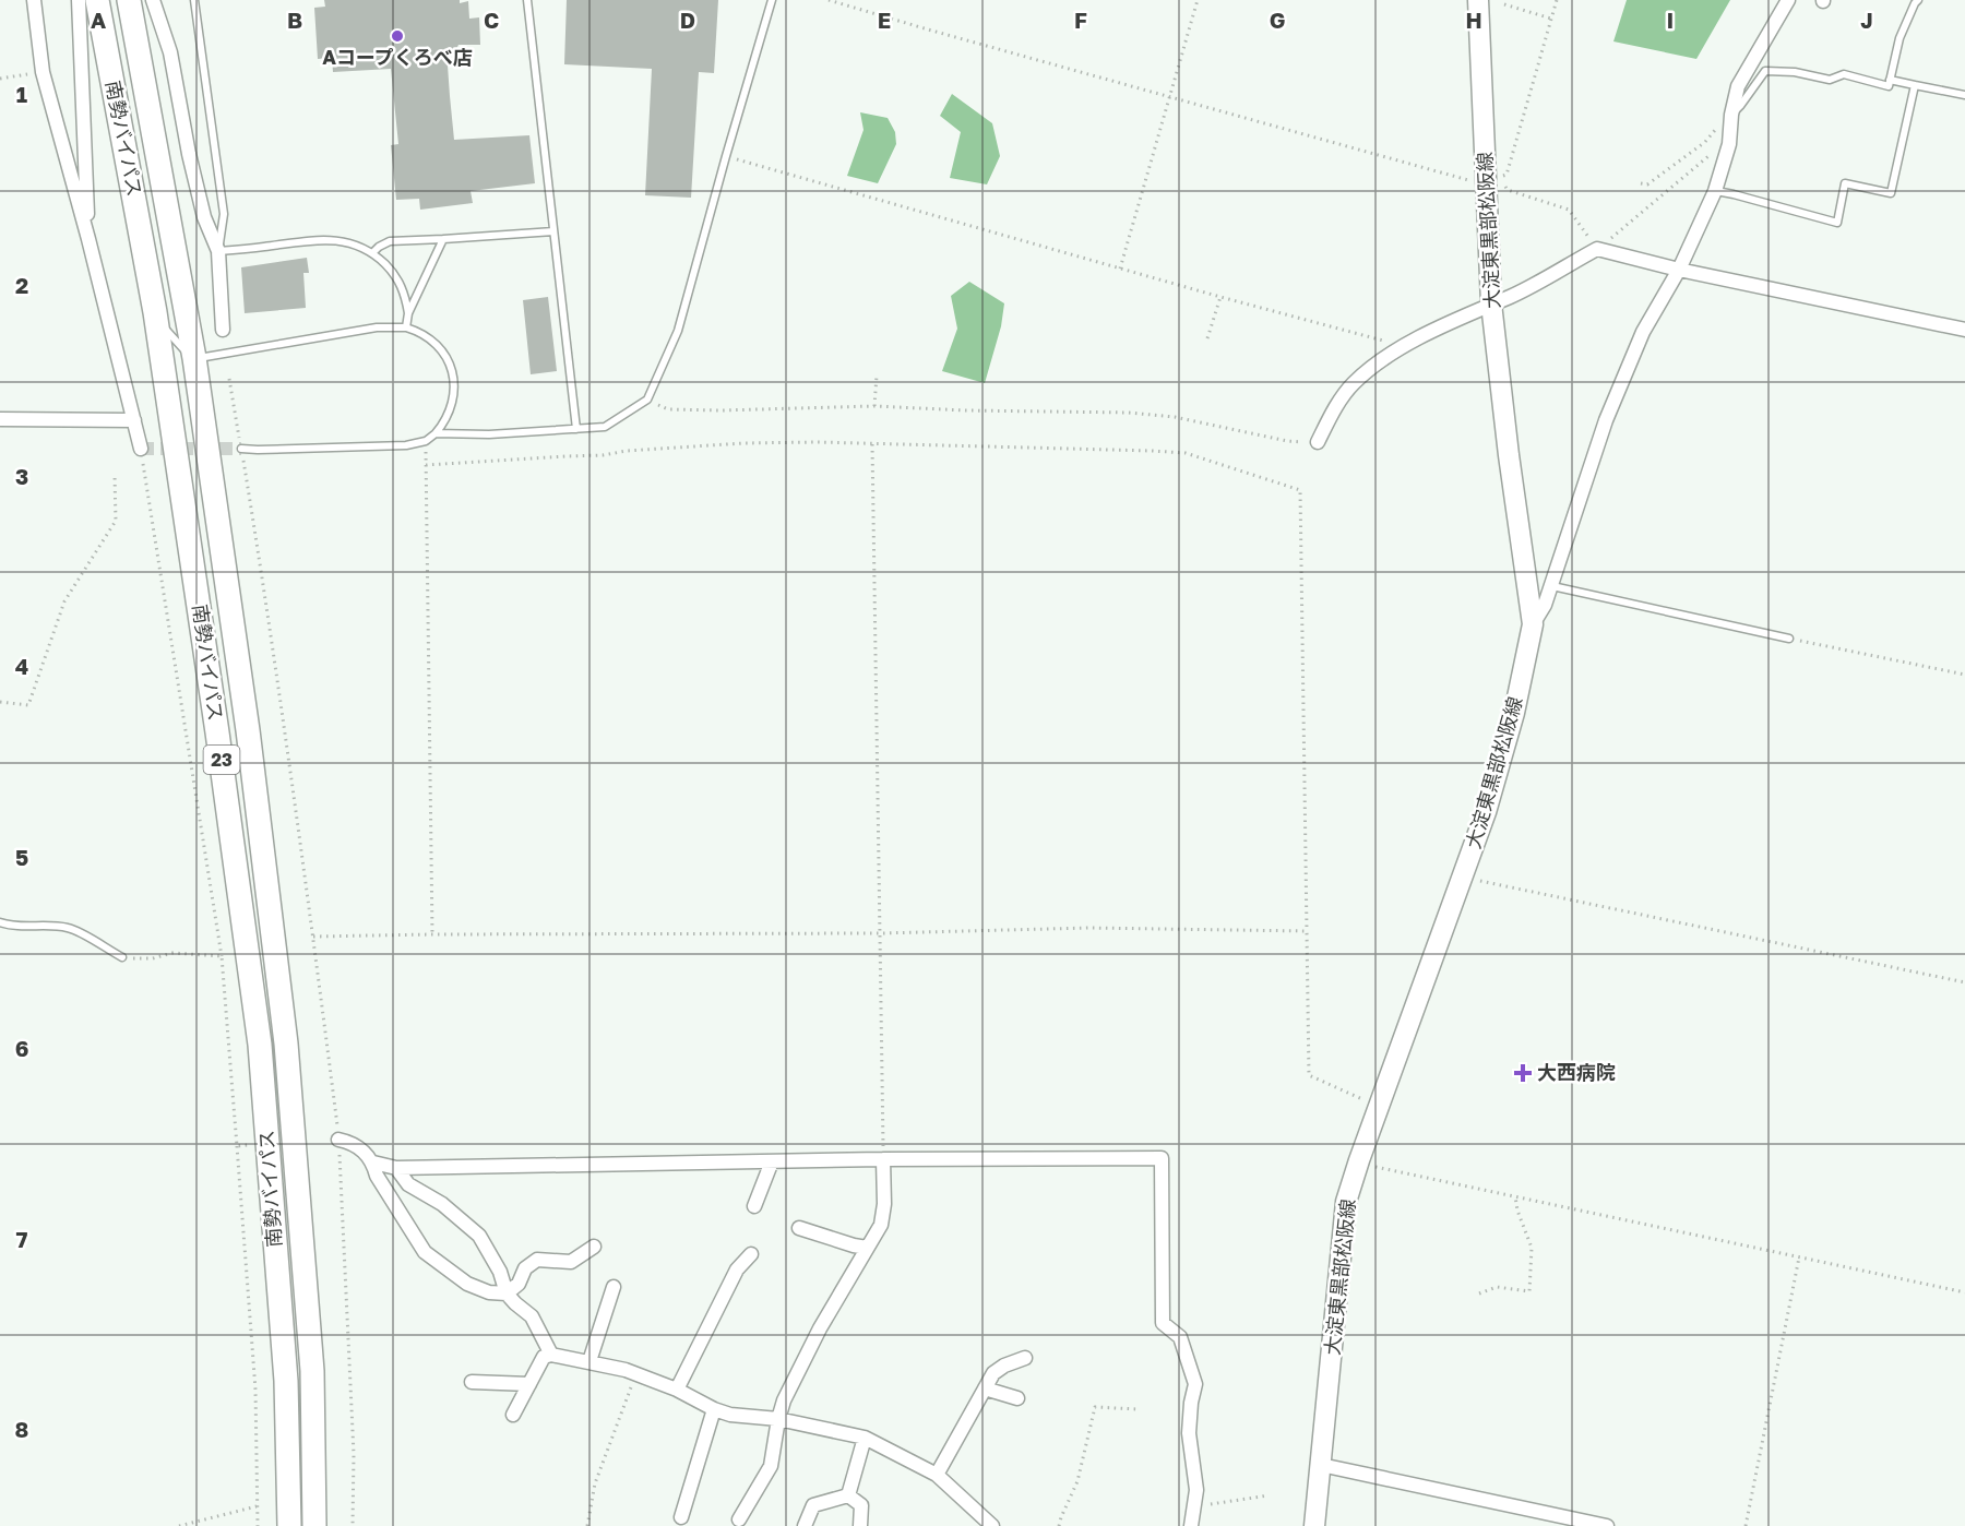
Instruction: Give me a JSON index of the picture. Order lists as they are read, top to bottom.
{
  "streets": {
    "highway": ["南勢バイパス", "23"],
    "main road": ["大淀東黒部松阪線"]
  },
  "places": {
    "other": ["Aコープくろべ店"],
    "health": ["大西病院"]
  },
  "grid": {
    "columns": [
      "A",
      "B",
      "C",
      "D",
      "E",
      "F",
      "G",
      "H",
      "I",
      "J"
    ],
    "rows": [
      "1",
      "2",
      "3",
      "4",
      "5",
      "6",
      "7",
      "8"
    ]
  }
}
